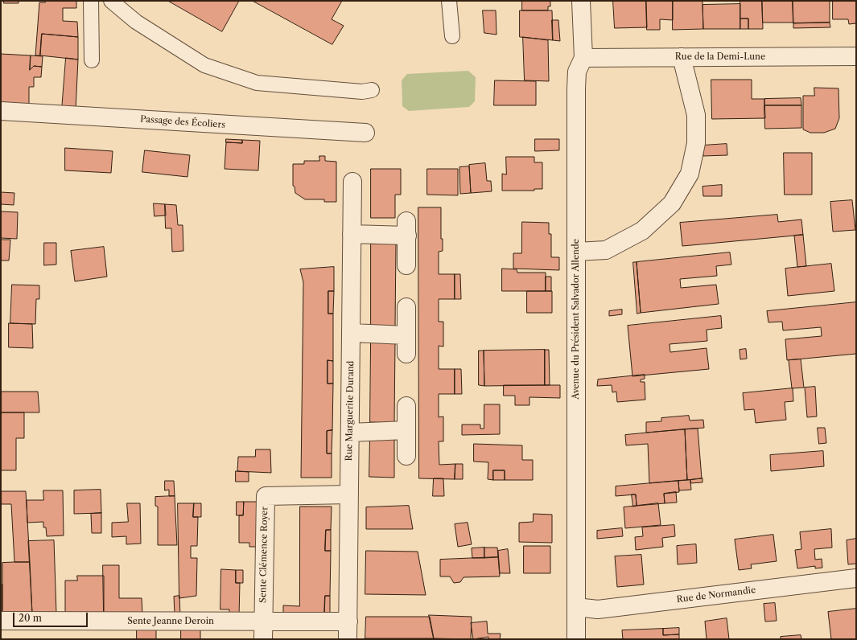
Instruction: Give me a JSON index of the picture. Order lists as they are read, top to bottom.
{
  "streets": {
    "street": [
      "Rue de la Demi-Lune",
      "Passage des Écoliers",
      "Avenue du Président Salvador Allende",
      "Rue Marguerite Durand",
      "Sente Clémence Royer",
      "Rue de Normandie",
      "Sente Jeanne Deroin"
    ]
  },
  "crossings": [
    ["Rue de la Demi-Lune", "Avenue du Président Salvador Allende"],
    ["Avenue du Président Salvador Allende", "Rue de Normandie"],
    ["Rue Marguerite Durand", "Sente Clémence Royer"],
    ["Rue Marguerite Durand", "Sente Jeanne Deroin"],
    ["Sente Clémence Royer", "Sente Jeanne Deroin"]
  ],
  "scale_bar": "20 m"
}
